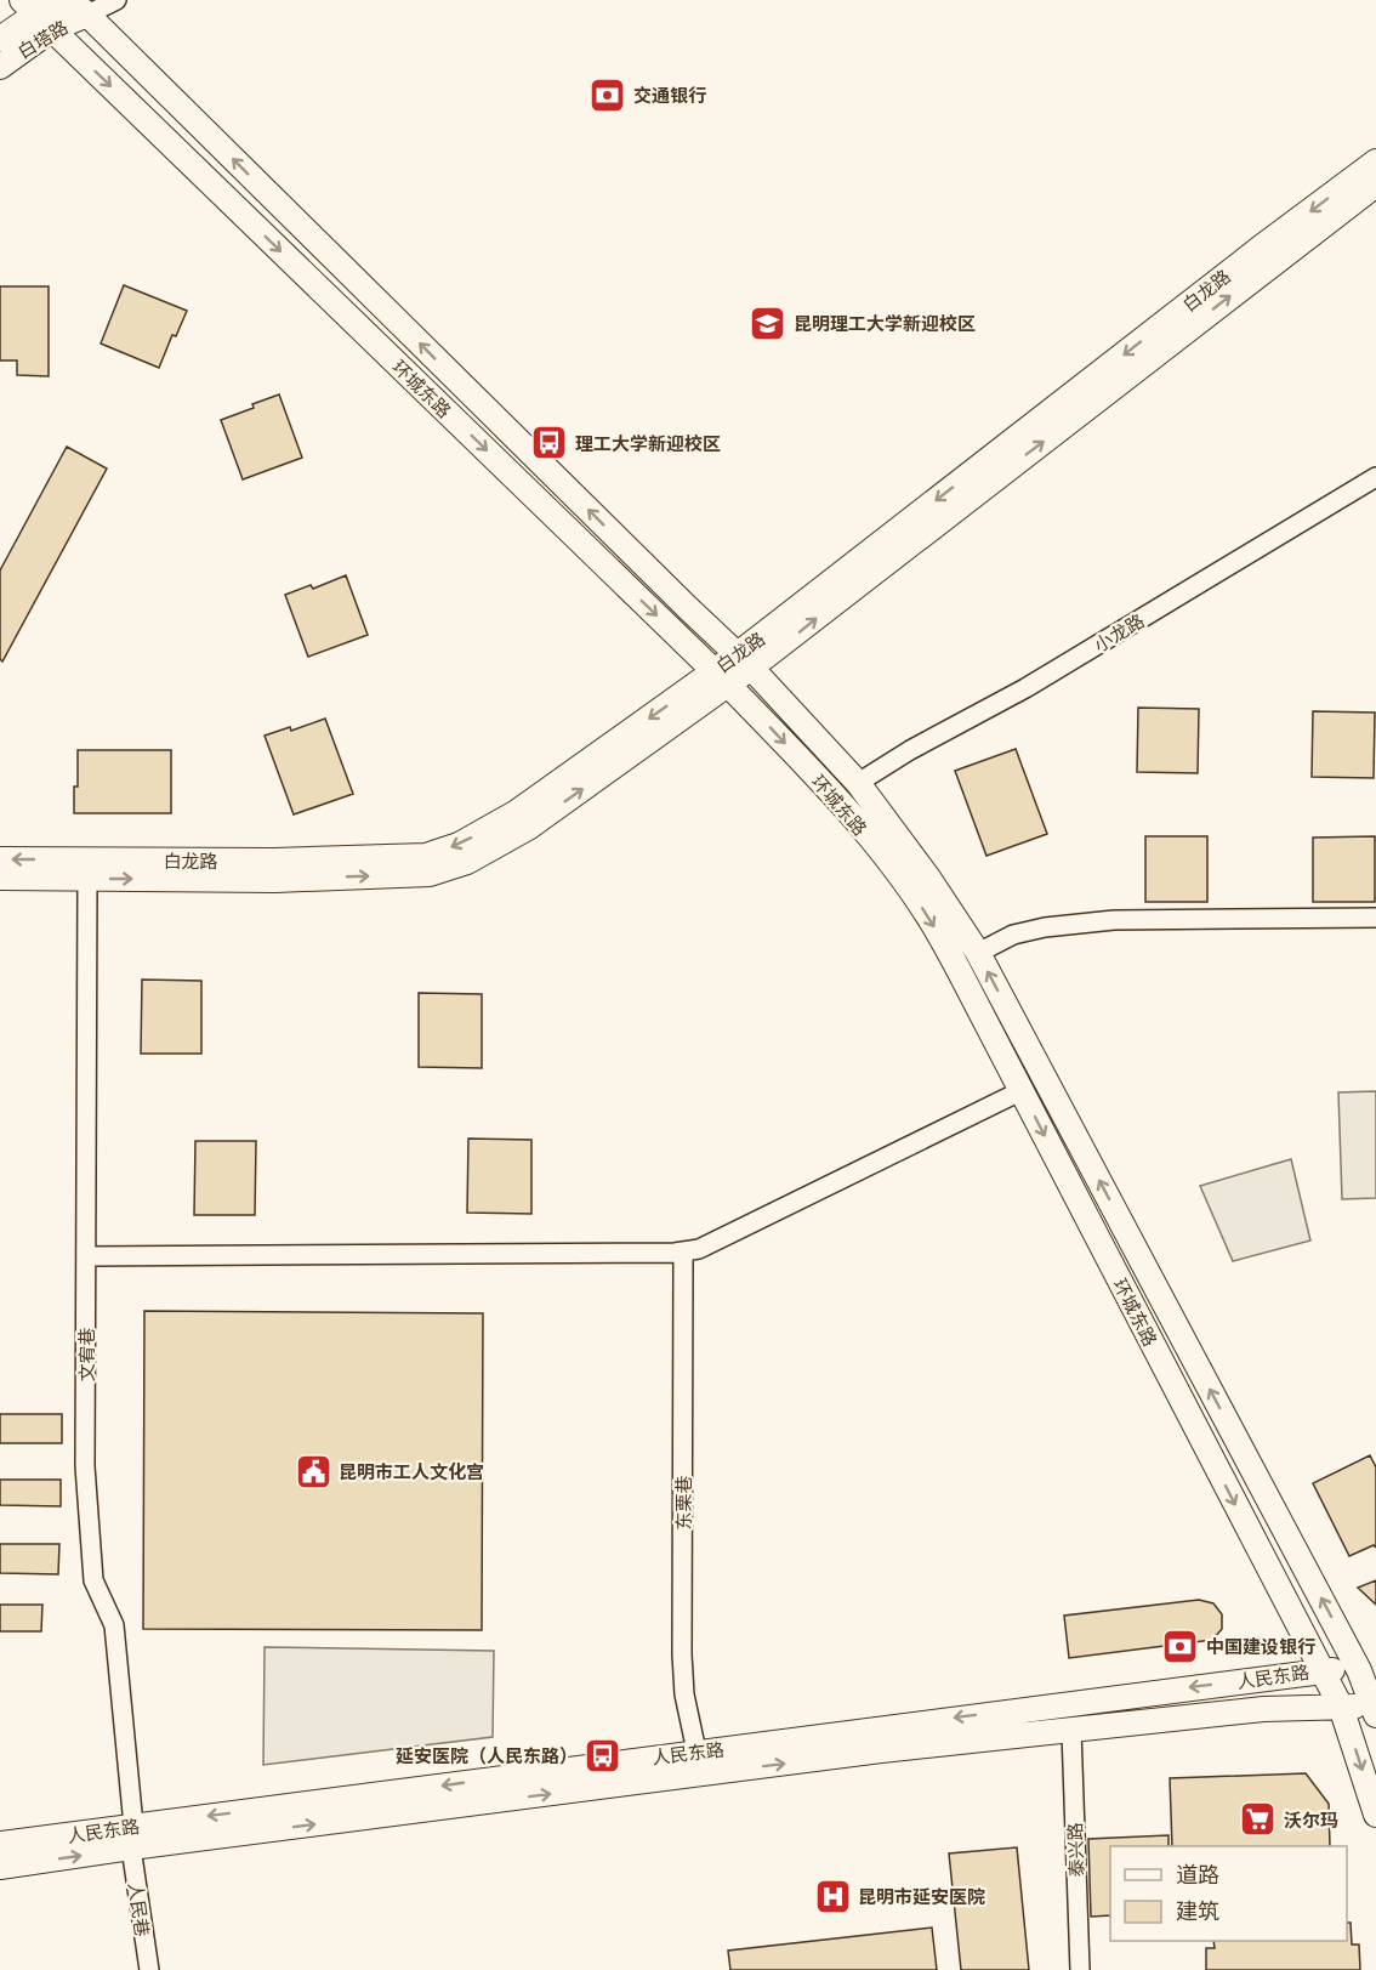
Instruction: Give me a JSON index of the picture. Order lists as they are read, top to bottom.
{
  "streets": {
    "main road": [
      "白塔路",
      "白龙路",
      "环城东路",
      "人民东路"
    ],
    "street": [
      "小龙路",
      "文宥巷",
      "东栗巷",
      "泰兴路",
      "人民巷"
    ]
  },
  "crossings": [
    ["白塔路", "环城东路"],
    ["白龙路", "环城东路"],
    ["白龙路", "文宥巷"],
    ["环城东路", "小龙路"],
    ["环城东路", "人民东路"],
    ["文宥巷", "人民东路"],
    ["文宥巷", "人民巷"],
    ["东栗巷", "人民东路"],
    ["人民东路", "泰兴路"],
    ["人民东路", "人民巷"]
  ],
  "places": {
    "bank": ["交通银行", "中国建设银行"],
    "school or university": ["昆明理工大学新迎校区"],
    "bus stop": ["理工大学新迎校区", "延安医院（人民东路）"],
    "public building": ["昆明市工人文化宫"],
    "supermarket": ["沃尔玛"],
    "hospital": ["昆明市延安医院"]
  },
  "legend": ["道路", "建筑"]
}
